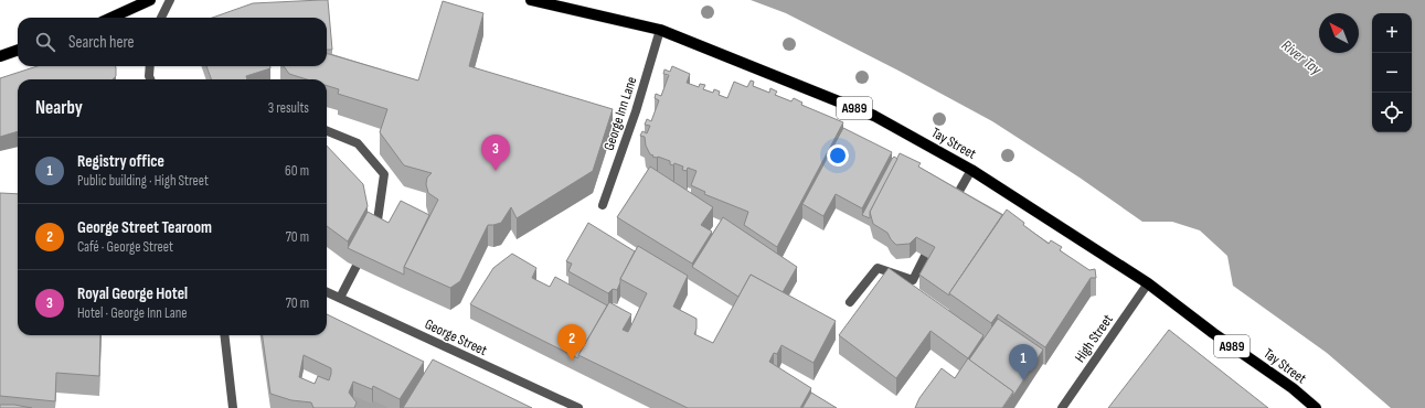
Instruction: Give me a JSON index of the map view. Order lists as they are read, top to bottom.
{
  "streets": {
    "main road": ["A989", "Tay Street"],
    "street": ["George Inn Lane", "George Street", "High Street"]
  },
  "crossings": [
    ["George Inn Lane", "Tay Street"],
    ["Tay Street", "High Street"]
  ],
  "water": ["River Tay"],
  "north": "top left",
  "page": {
    "map_buttons": ["+", "−"],
    "search": "Search here",
    "heading": ["Nearby", "3 results"],
    "pins": ["3", "2", "1"],
    "list": [
      {
        "mark": "1",
        "name": "Registry office",
        "note": "Public building · High Street",
        "value": "60 m"
      },
      {
        "mark": "2",
        "name": "George Street Tearoom",
        "note": "Café · George Street",
        "value": "70 m"
      },
      {
        "mark": "3",
        "name": "Royal George Hotel",
        "note": "Hotel · George Inn Lane",
        "value": "70 m"
      }
    ]
  }
}
